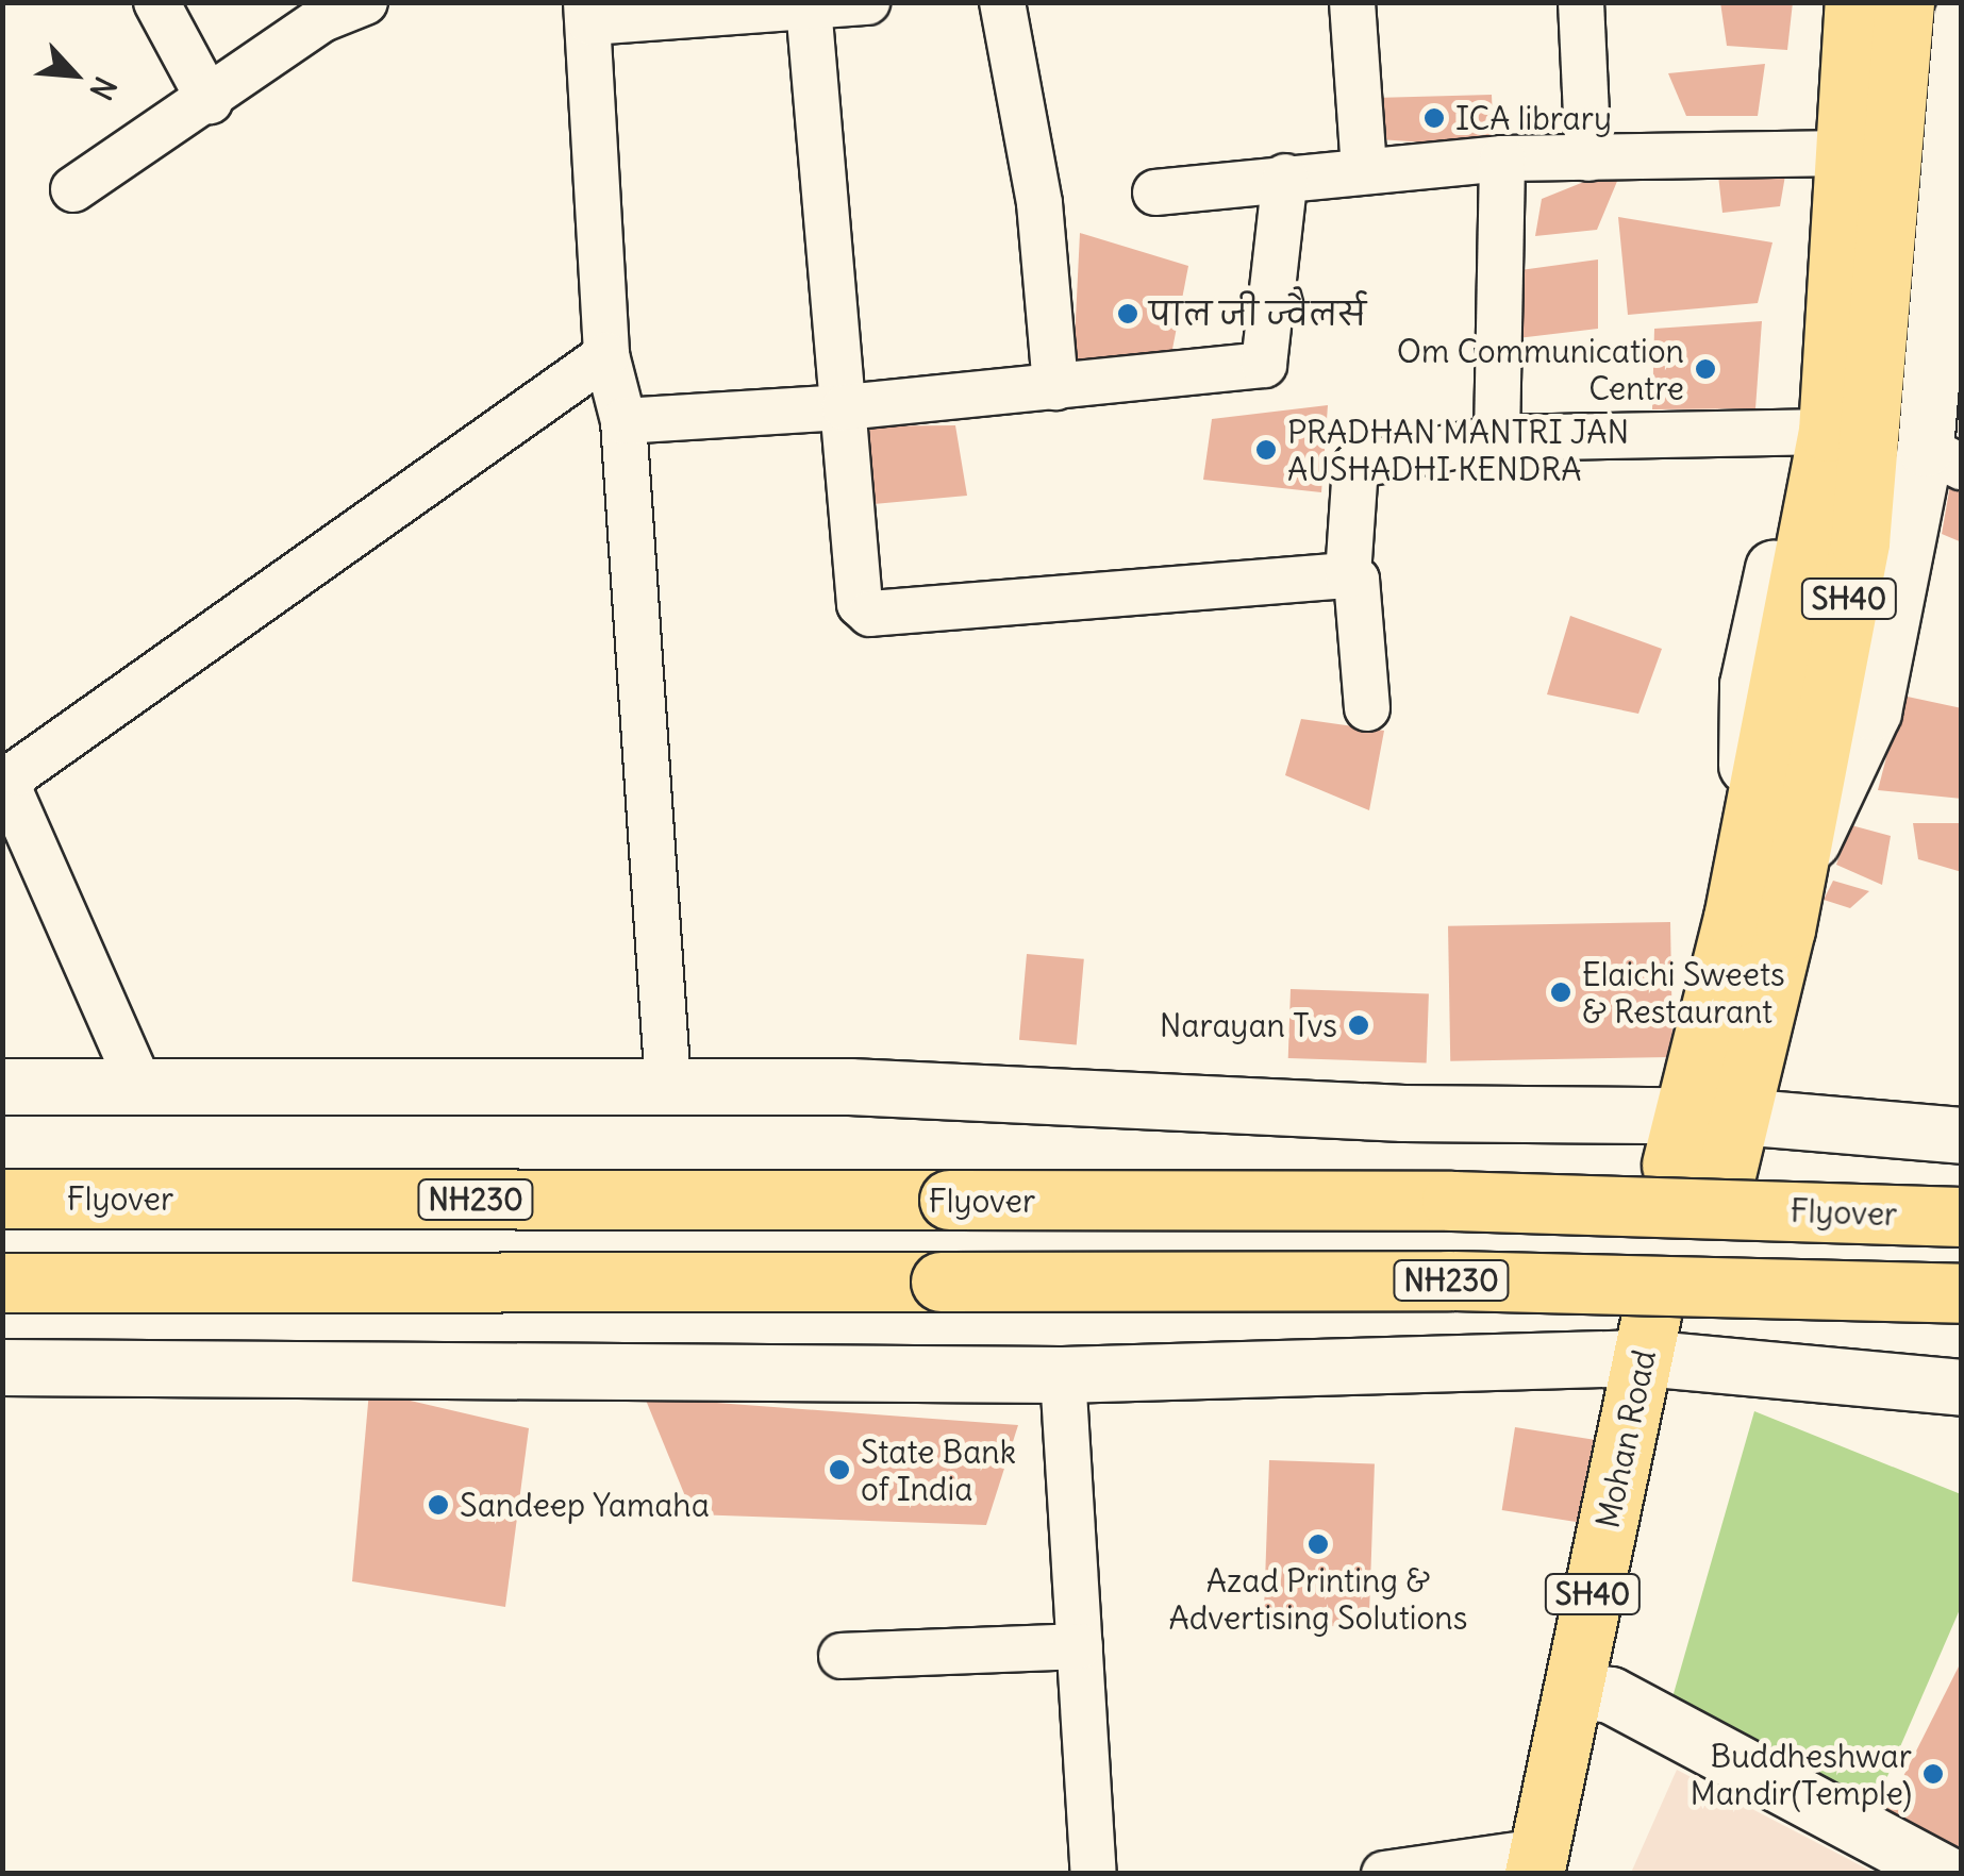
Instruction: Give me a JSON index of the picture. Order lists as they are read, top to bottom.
{
  "streets": {
    "main road": [
      "SH40",
      "Flyover",
      "NH230",
      "Mohan Road"
    ]
  },
  "crossings": [
    ["SH40", "Mohan Road"]
  ],
  "places": [
    "ICA library",
    "पाल जी ज्वैलर्स",
    "Om Communication Centre",
    "PRADHAN MANTRI JAN AUSHADHI KENDRA",
    "Elaichi Sweets & Restaurant",
    "Narayan Tvs",
    "State Bank of India",
    "Sandeep Yamaha",
    "Azad Printing & Advertising Solutions",
    "Buddheshwar Mandir(Temple)"
  ],
  "north": "bottom right"
}
